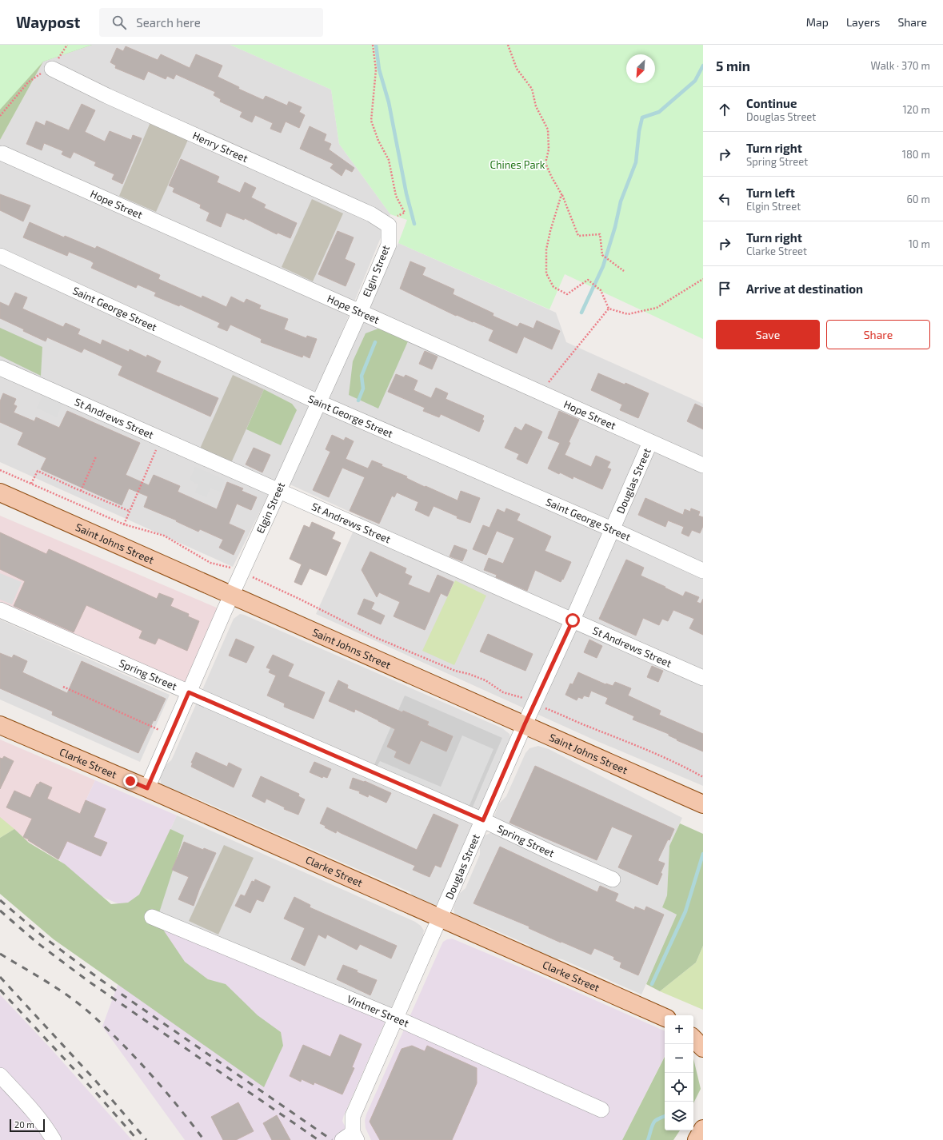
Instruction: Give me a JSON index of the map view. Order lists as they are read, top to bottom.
{
  "streets": {
    "main road": ["Saint Johns Street", "Clarke Street"],
    "street": [
      "Henry Street",
      "Hope Street",
      "Elgin Street",
      "Saint George Street",
      "St Andrews Street",
      "Douglas Street",
      "Spring Street",
      "Vintner Street"
    ]
  },
  "crossings": [
    ["Henry Street", "Elgin Street"],
    ["Hope Street", "Elgin Street"],
    ["Hope Street", "Douglas Street"],
    ["Elgin Street", "Saint George Street"],
    ["Elgin Street", "St Andrews Street"],
    ["Elgin Street", "Saint Johns Street"],
    ["Elgin Street", "Spring Street"],
    ["Elgin Street", "Clarke Street"],
    ["Saint George Street", "Douglas Street"],
    ["St Andrews Street", "Douglas Street"],
    ["Douglas Street", "Saint Johns Street"],
    ["Douglas Street", "Spring Street"],
    ["Douglas Street", "Clarke Street"],
    ["Douglas Street", "Vintner Street"]
  ],
  "parks": ["Chines Park"],
  "scale_bar": "20 m",
  "north": "bottom left",
  "page": {
    "header": "Waypost",
    "search": "Search here",
    "nav": ["Map", "Layers", "Share"],
    "heading": ["5 min", "Walk · 370 m"],
    "list": [
      ["Continue", "Douglas Street", "120 m"],
      ["Turn right", "Spring Street", "180 m"],
      ["Turn left", "Elgin Street", "60 m"],
      ["Turn right", "Clarke Street", "10 m"],
      "Arrive at destination"
    ],
    "buttons": ["Save", "Share"],
    "map_buttons": ["+", "−"],
    "scale": "20 m"
  }
}
